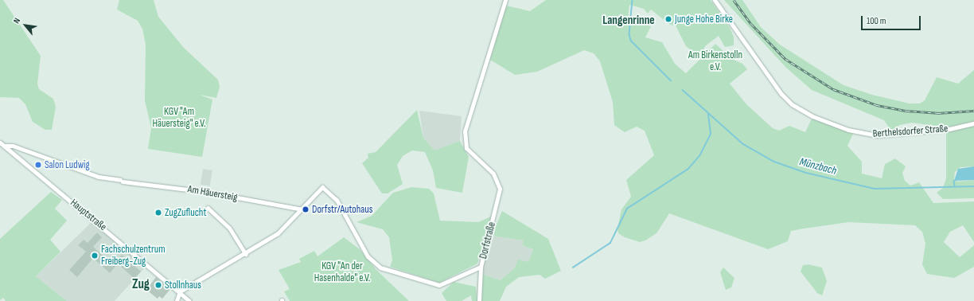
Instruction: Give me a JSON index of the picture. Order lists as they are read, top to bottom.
{
  "streets": {
    "street": [
      "Berthelsdorfer Straße",
      "Am Häuersteig",
      "Hauptstraße",
      "Dorfstraße"
    ]
  },
  "crossings": [
    ["Am Häuersteig", "Hauptstraße"],
    ["Am Häuersteig", "Dorfstraße"],
    ["Hauptstraße", "Dorfstraße"]
  ],
  "districts": ["Langenrinne", "Zug"],
  "water": ["Münzbach"],
  "parks": ["Am Birkenstolln e.V.", "KGV \"Am Häuersteig\" e.V.", "KGV \"An der Hasenhalde\" e.V."],
  "places": [
    "Junge Hohe Birke",
    "Salon Ludwig",
    "Dorfstr/Autohaus",
    "ZugZuflucht",
    "Fachschulzentrum Freiberg-Zug",
    "Stollnhaus"
  ],
  "scale_bar": "100 m",
  "north": "top left"
}
